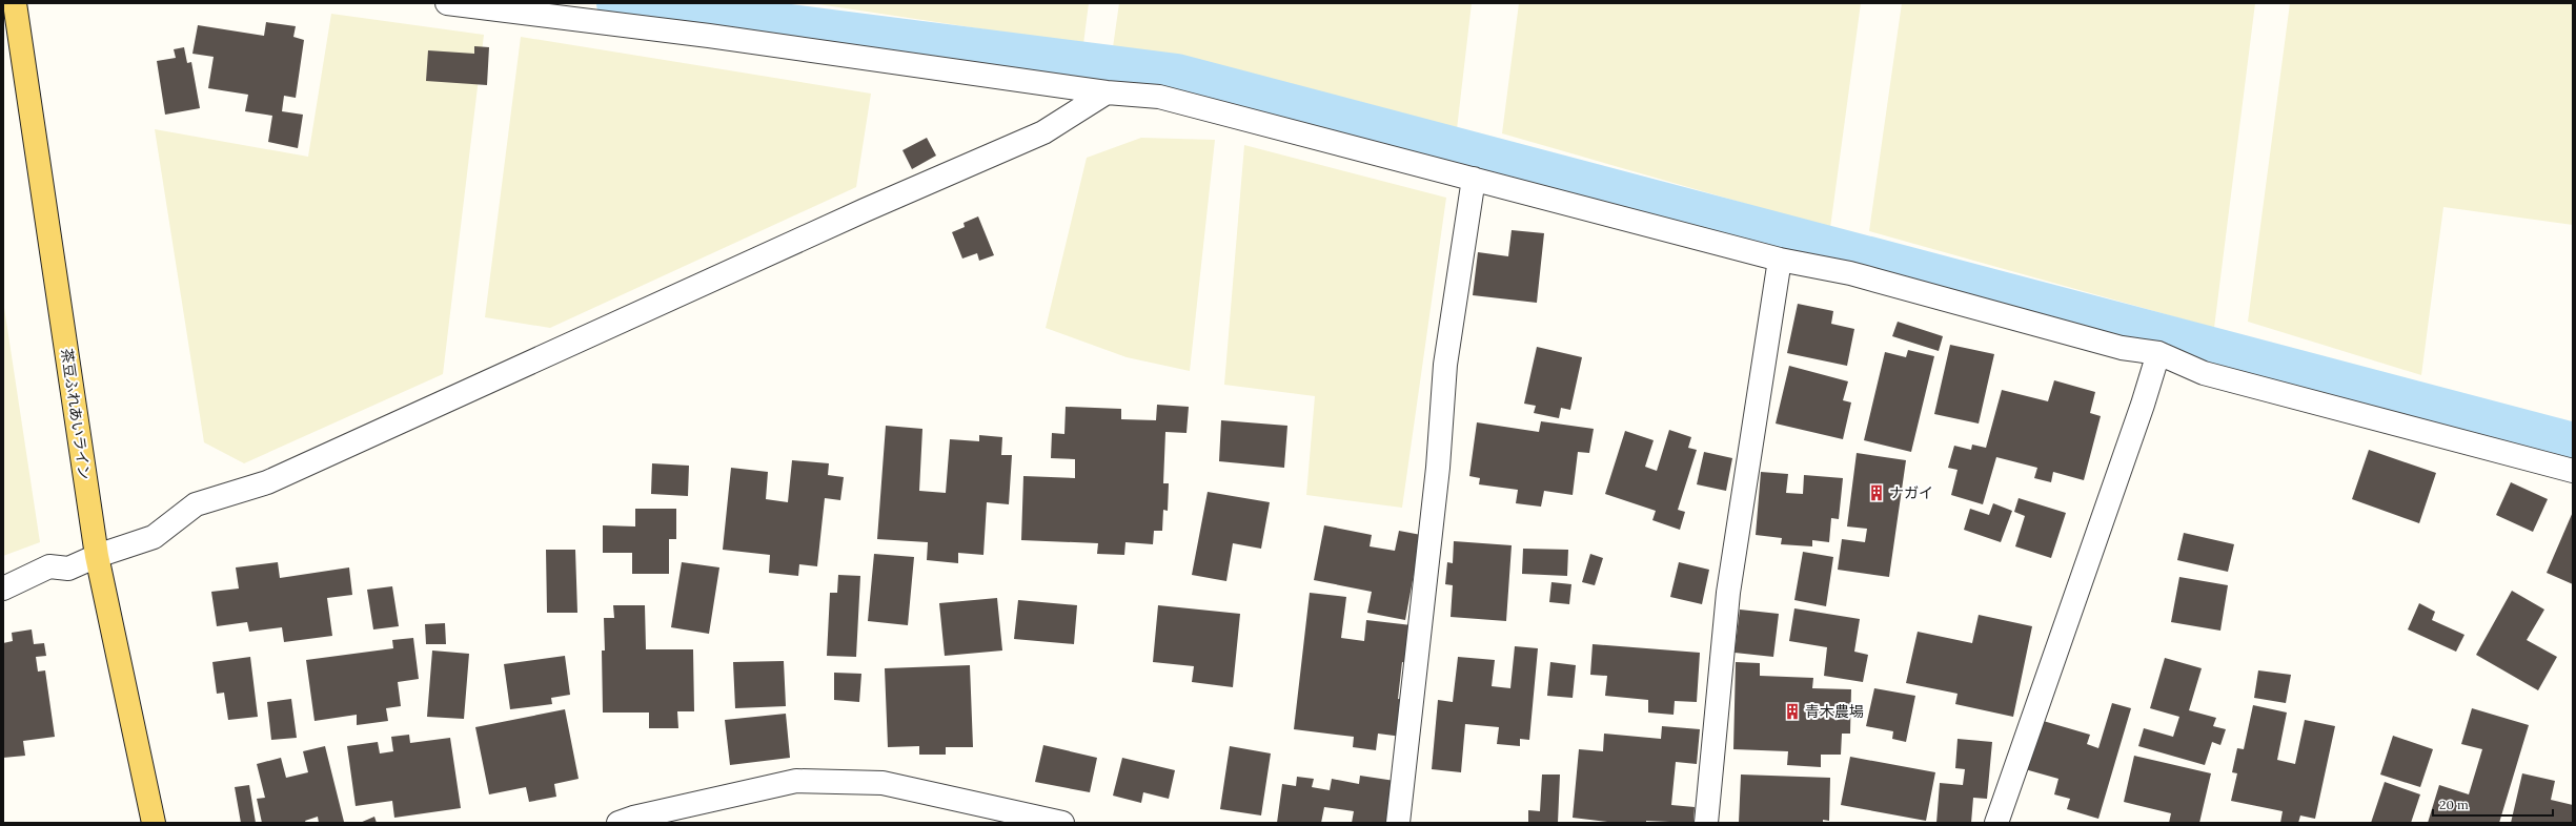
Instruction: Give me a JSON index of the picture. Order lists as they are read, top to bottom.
{
  "streets": {
    "main road": ["茶豆ふれあいライン"]
  },
  "places": {
    "building": ["ナガイ", "青木農場"]
  },
  "scale_bar": "20 m"
}
